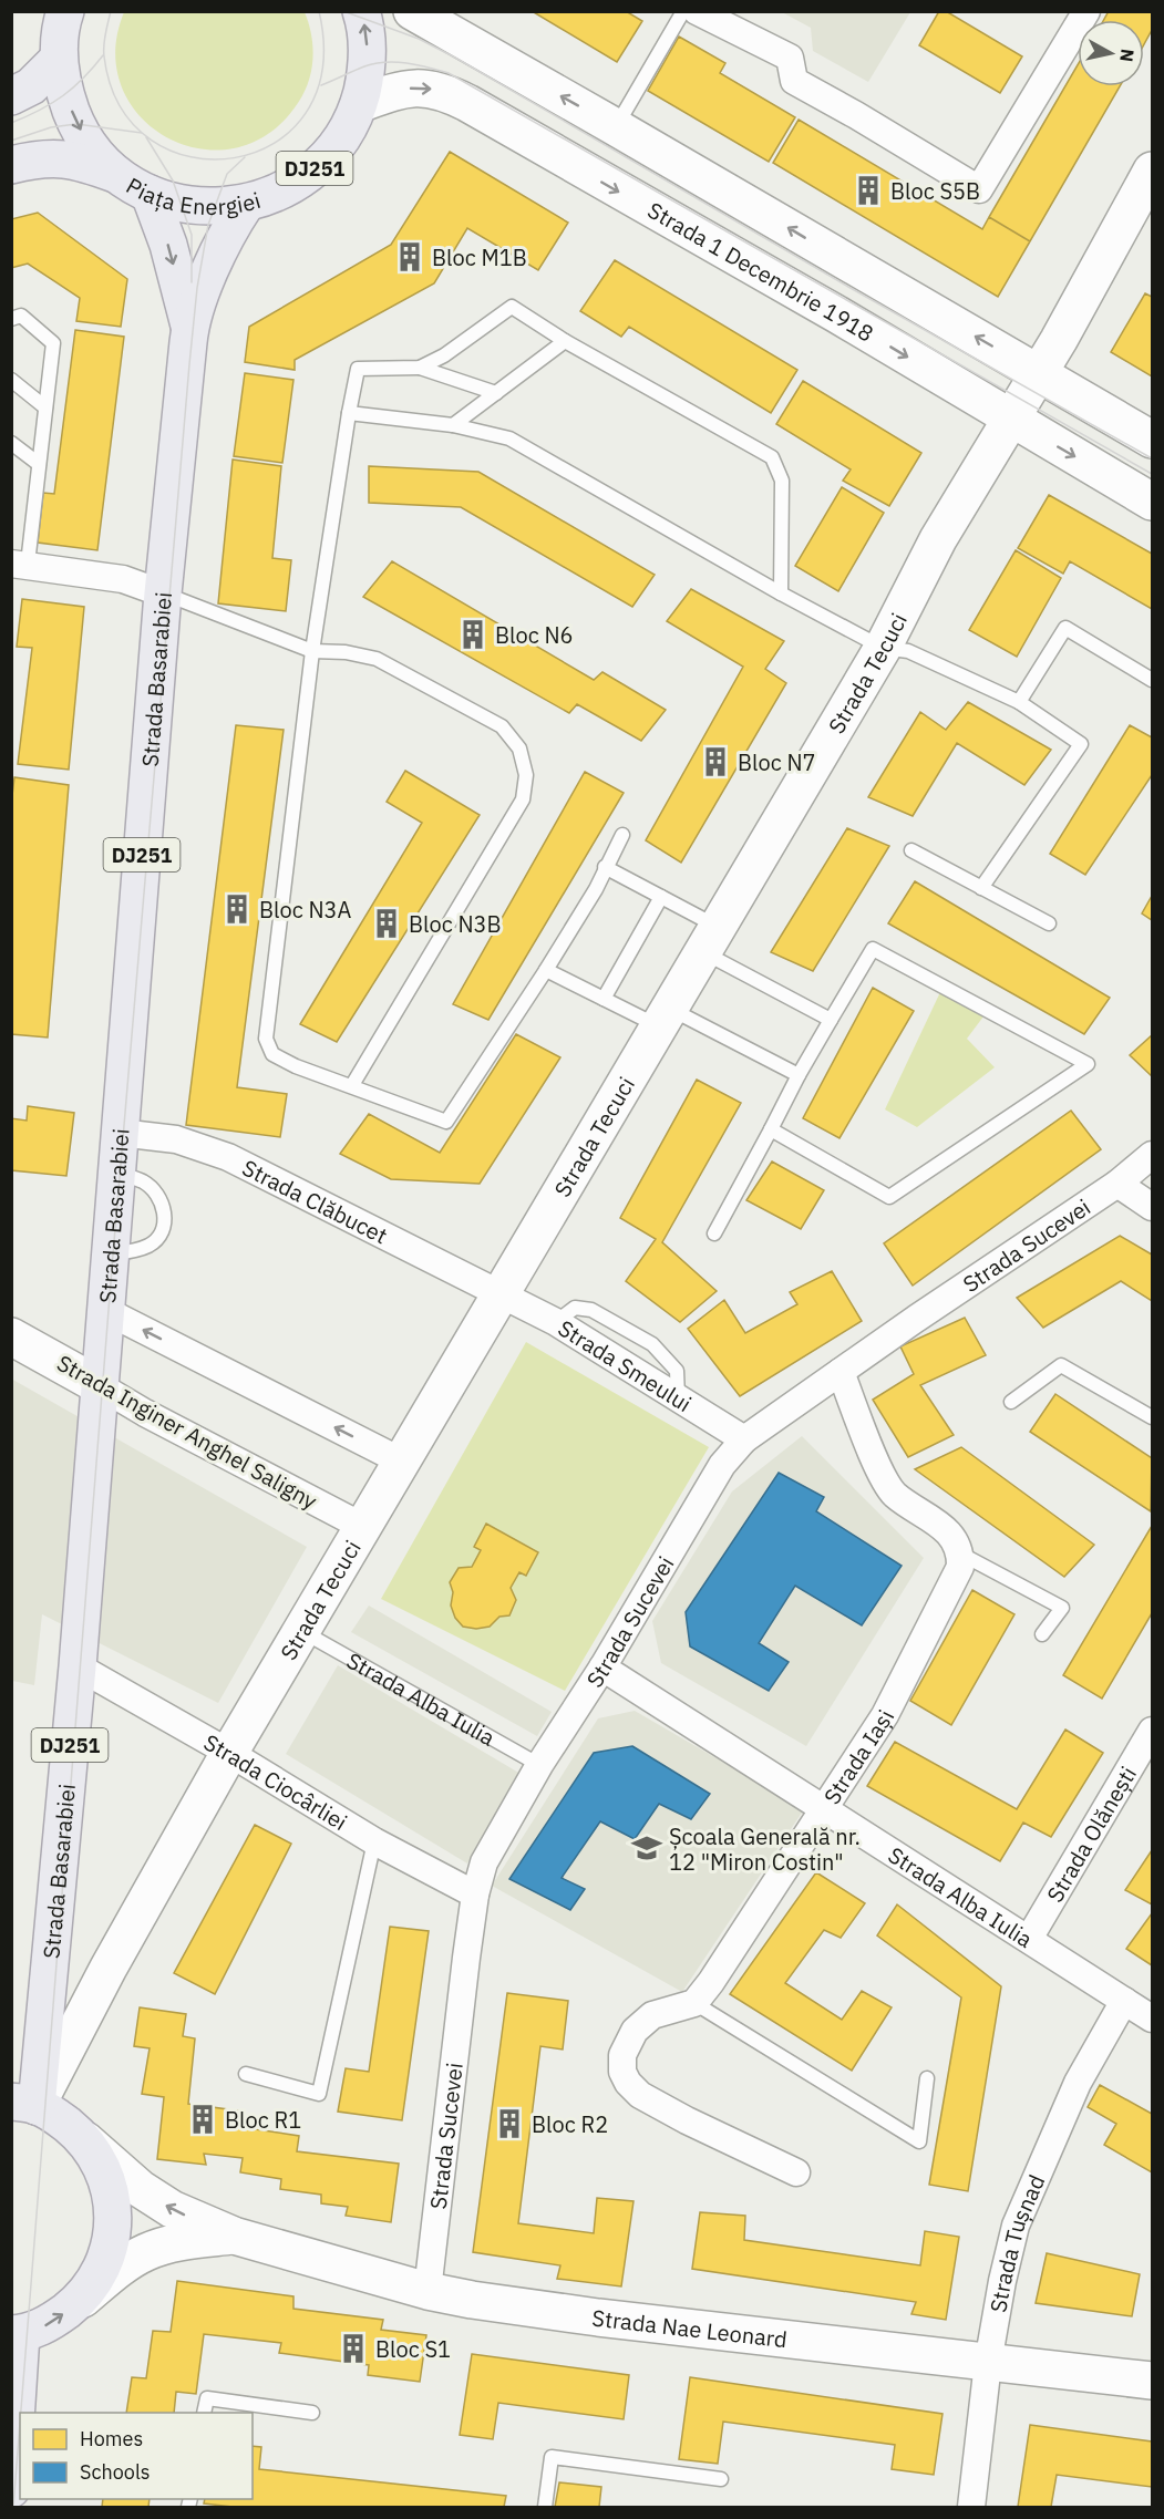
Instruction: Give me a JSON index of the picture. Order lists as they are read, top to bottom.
{
  "streets": {
    "main road": [
      "DJ251",
      "Piața Energiei",
      "Strada 1 Decembrie 1918",
      "Strada Tecuci",
      "Strada Basarabiei",
      "Strada Inginer Anghel Saligny",
      "Strada Nae Leonard"
    ],
    "street": [
      "Strada Clăbucet",
      "Strada Sucevei",
      "Strada Smeului",
      "Strada Alba Iulia",
      "Strada Iași",
      "Strada Ciocârliei",
      "Strada Olănești",
      "Strada Tușnad"
    ]
  },
  "crossings": [
    ["Piața Energiei", "Strada 1 Decembrie 1918"],
    ["Piața Energiei", "Strada Basarabiei"],
    ["Strada 1 Decembrie 1918", "Strada Tecuci"],
    ["Strada Tecuci", "Strada Basarabiei"],
    ["Strada Tecuci", "Strada Clăbucet"],
    ["Strada Tecuci", "Strada Smeului"],
    ["Strada Tecuci", "Strada Inginer Anghel Saligny"],
    ["Strada Tecuci", "Strada Alba Iulia"],
    ["Strada Tecuci", "Strada Ciocârliei"],
    ["Strada Basarabiei", "Strada Clăbucet"],
    ["Strada Basarabiei", "Strada Inginer Anghel Saligny"],
    ["Strada Basarabiei", "Strada Ciocârliei"],
    ["Strada Clăbucet", "Strada Smeului"],
    ["Strada Sucevei", "Strada Smeului"],
    ["Strada Sucevei", "Strada Alba Iulia"],
    ["Strada Sucevei", "Strada Ciocârliei"],
    ["Strada Sucevei", "Strada Nae Leonard"],
    ["Strada Alba Iulia", "Strada Iași"],
    ["Strada Alba Iulia", "Strada Olănești"],
    ["Strada Alba Iulia", "Strada Tușnad"],
    ["Strada Tușnad", "Strada Nae Leonard"]
  ],
  "places": {
    "building": [
      "Bloc S5B",
      "Bloc M1B",
      "Bloc N6",
      "Bloc N7",
      "Bloc N3A",
      "Bloc N3B",
      "Bloc R1",
      "Bloc R2",
      "Bloc S1"
    ],
    "school or university": ["Școala Generală nr. 12 \"Miron Costin\""]
  },
  "legend": ["Homes", "Schools"],
  "north": "right"
}
